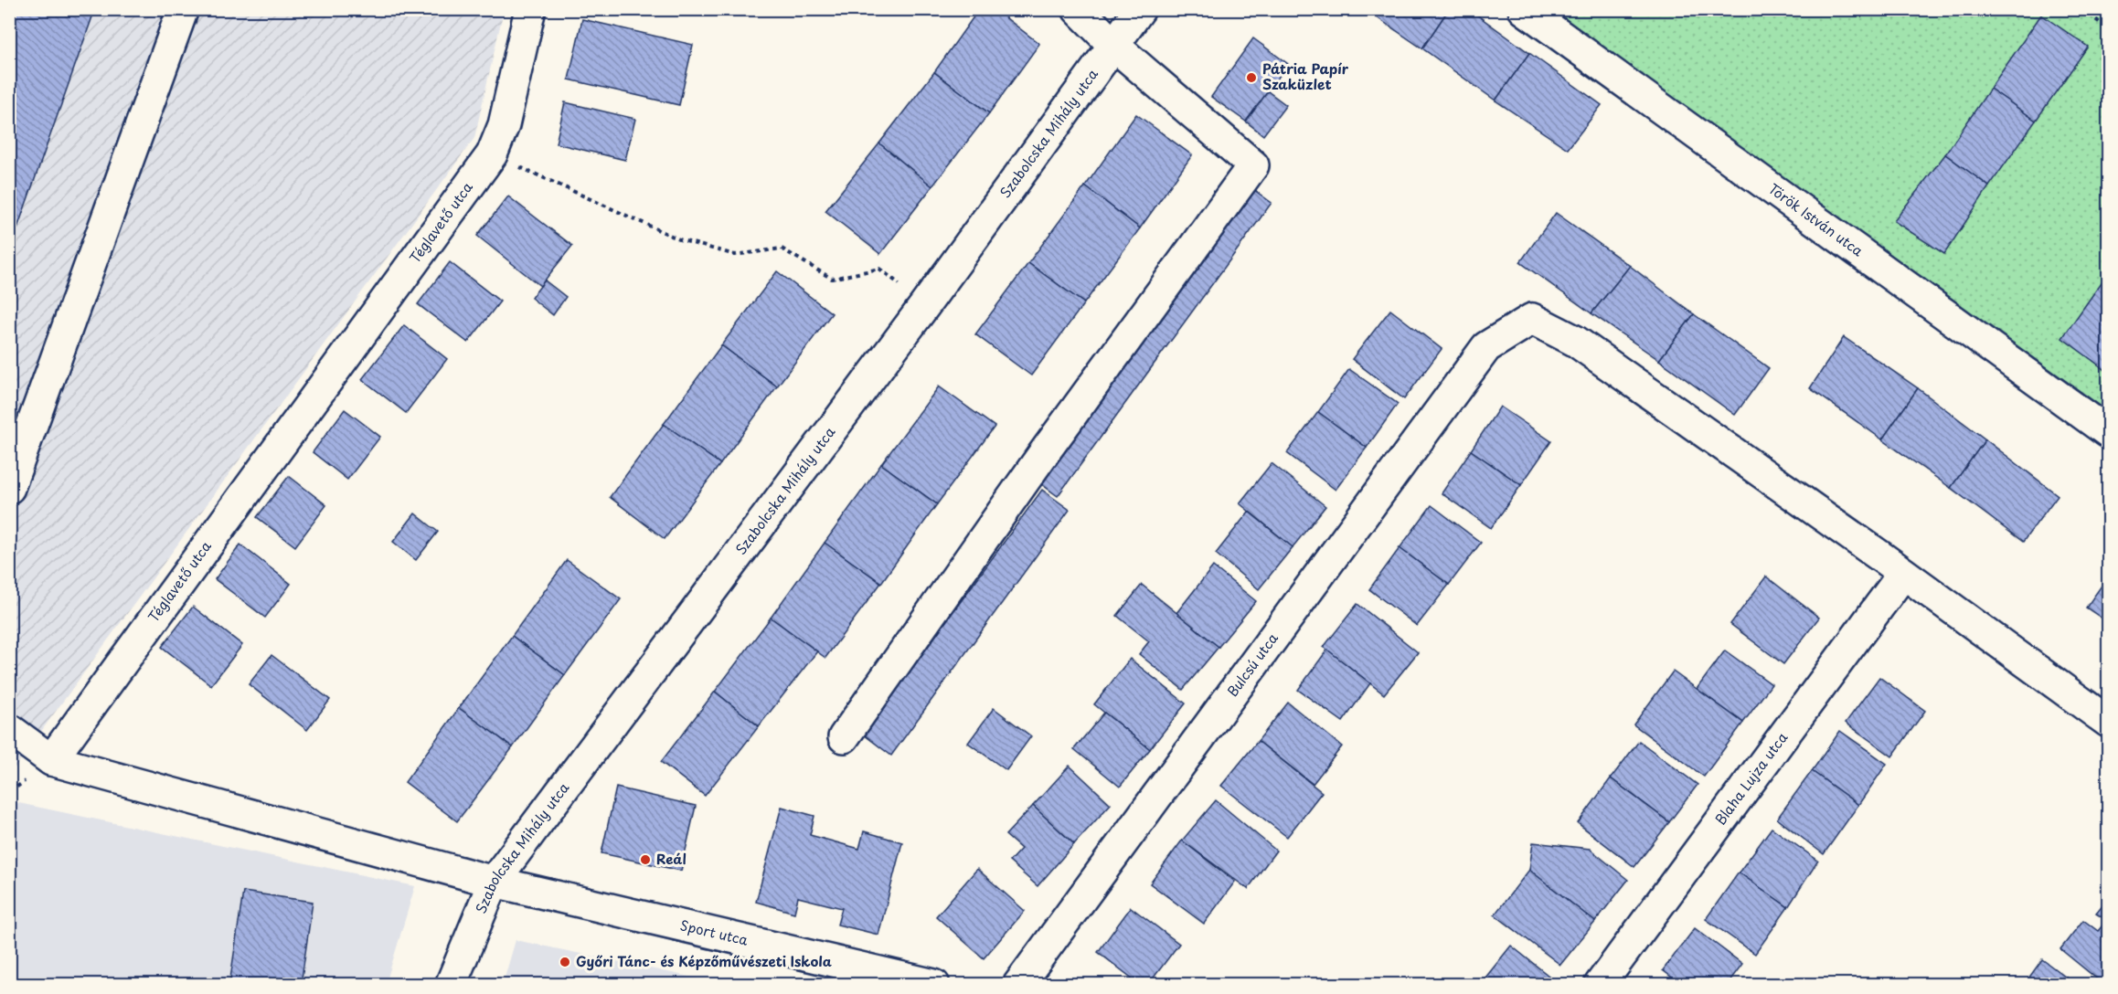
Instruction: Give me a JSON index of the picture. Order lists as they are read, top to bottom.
{
  "streets": {
    "street": [
      "Szabolcska Mihály utca",
      "Török István utca",
      "Téglavető utca",
      "Bulcsú utca",
      "Blaha Lujza utca",
      "Sport utca"
    ]
  },
  "crossings": [
    ["Szabolcska Mihály utca", "Sport utca"],
    ["Bulcsú utca", "Blaha Lujza utca"]
  ],
  "places": ["Pátria Papír Szaküzlet", "Reál", "Győri Tánc- és Képzőművészeti Iskola"]
}
